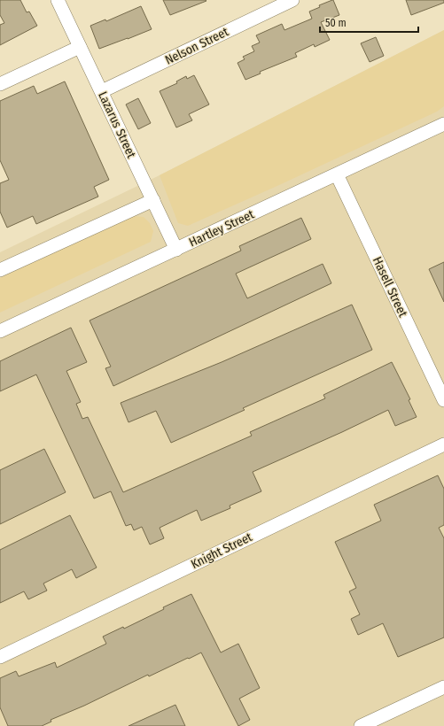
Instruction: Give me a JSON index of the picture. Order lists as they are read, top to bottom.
{
  "streets": {
    "street": [
      "Nelson Street",
      "Lazarus Street",
      "Hartley Street",
      "Hasell Street",
      "Knight Street"
    ]
  },
  "crossings": [
    ["Nelson Street", "Lazarus Street"],
    ["Lazarus Street", "Hartley Street"],
    ["Hartley Street", "Hasell Street"]
  ],
  "scale_bar": "50 m"
}
